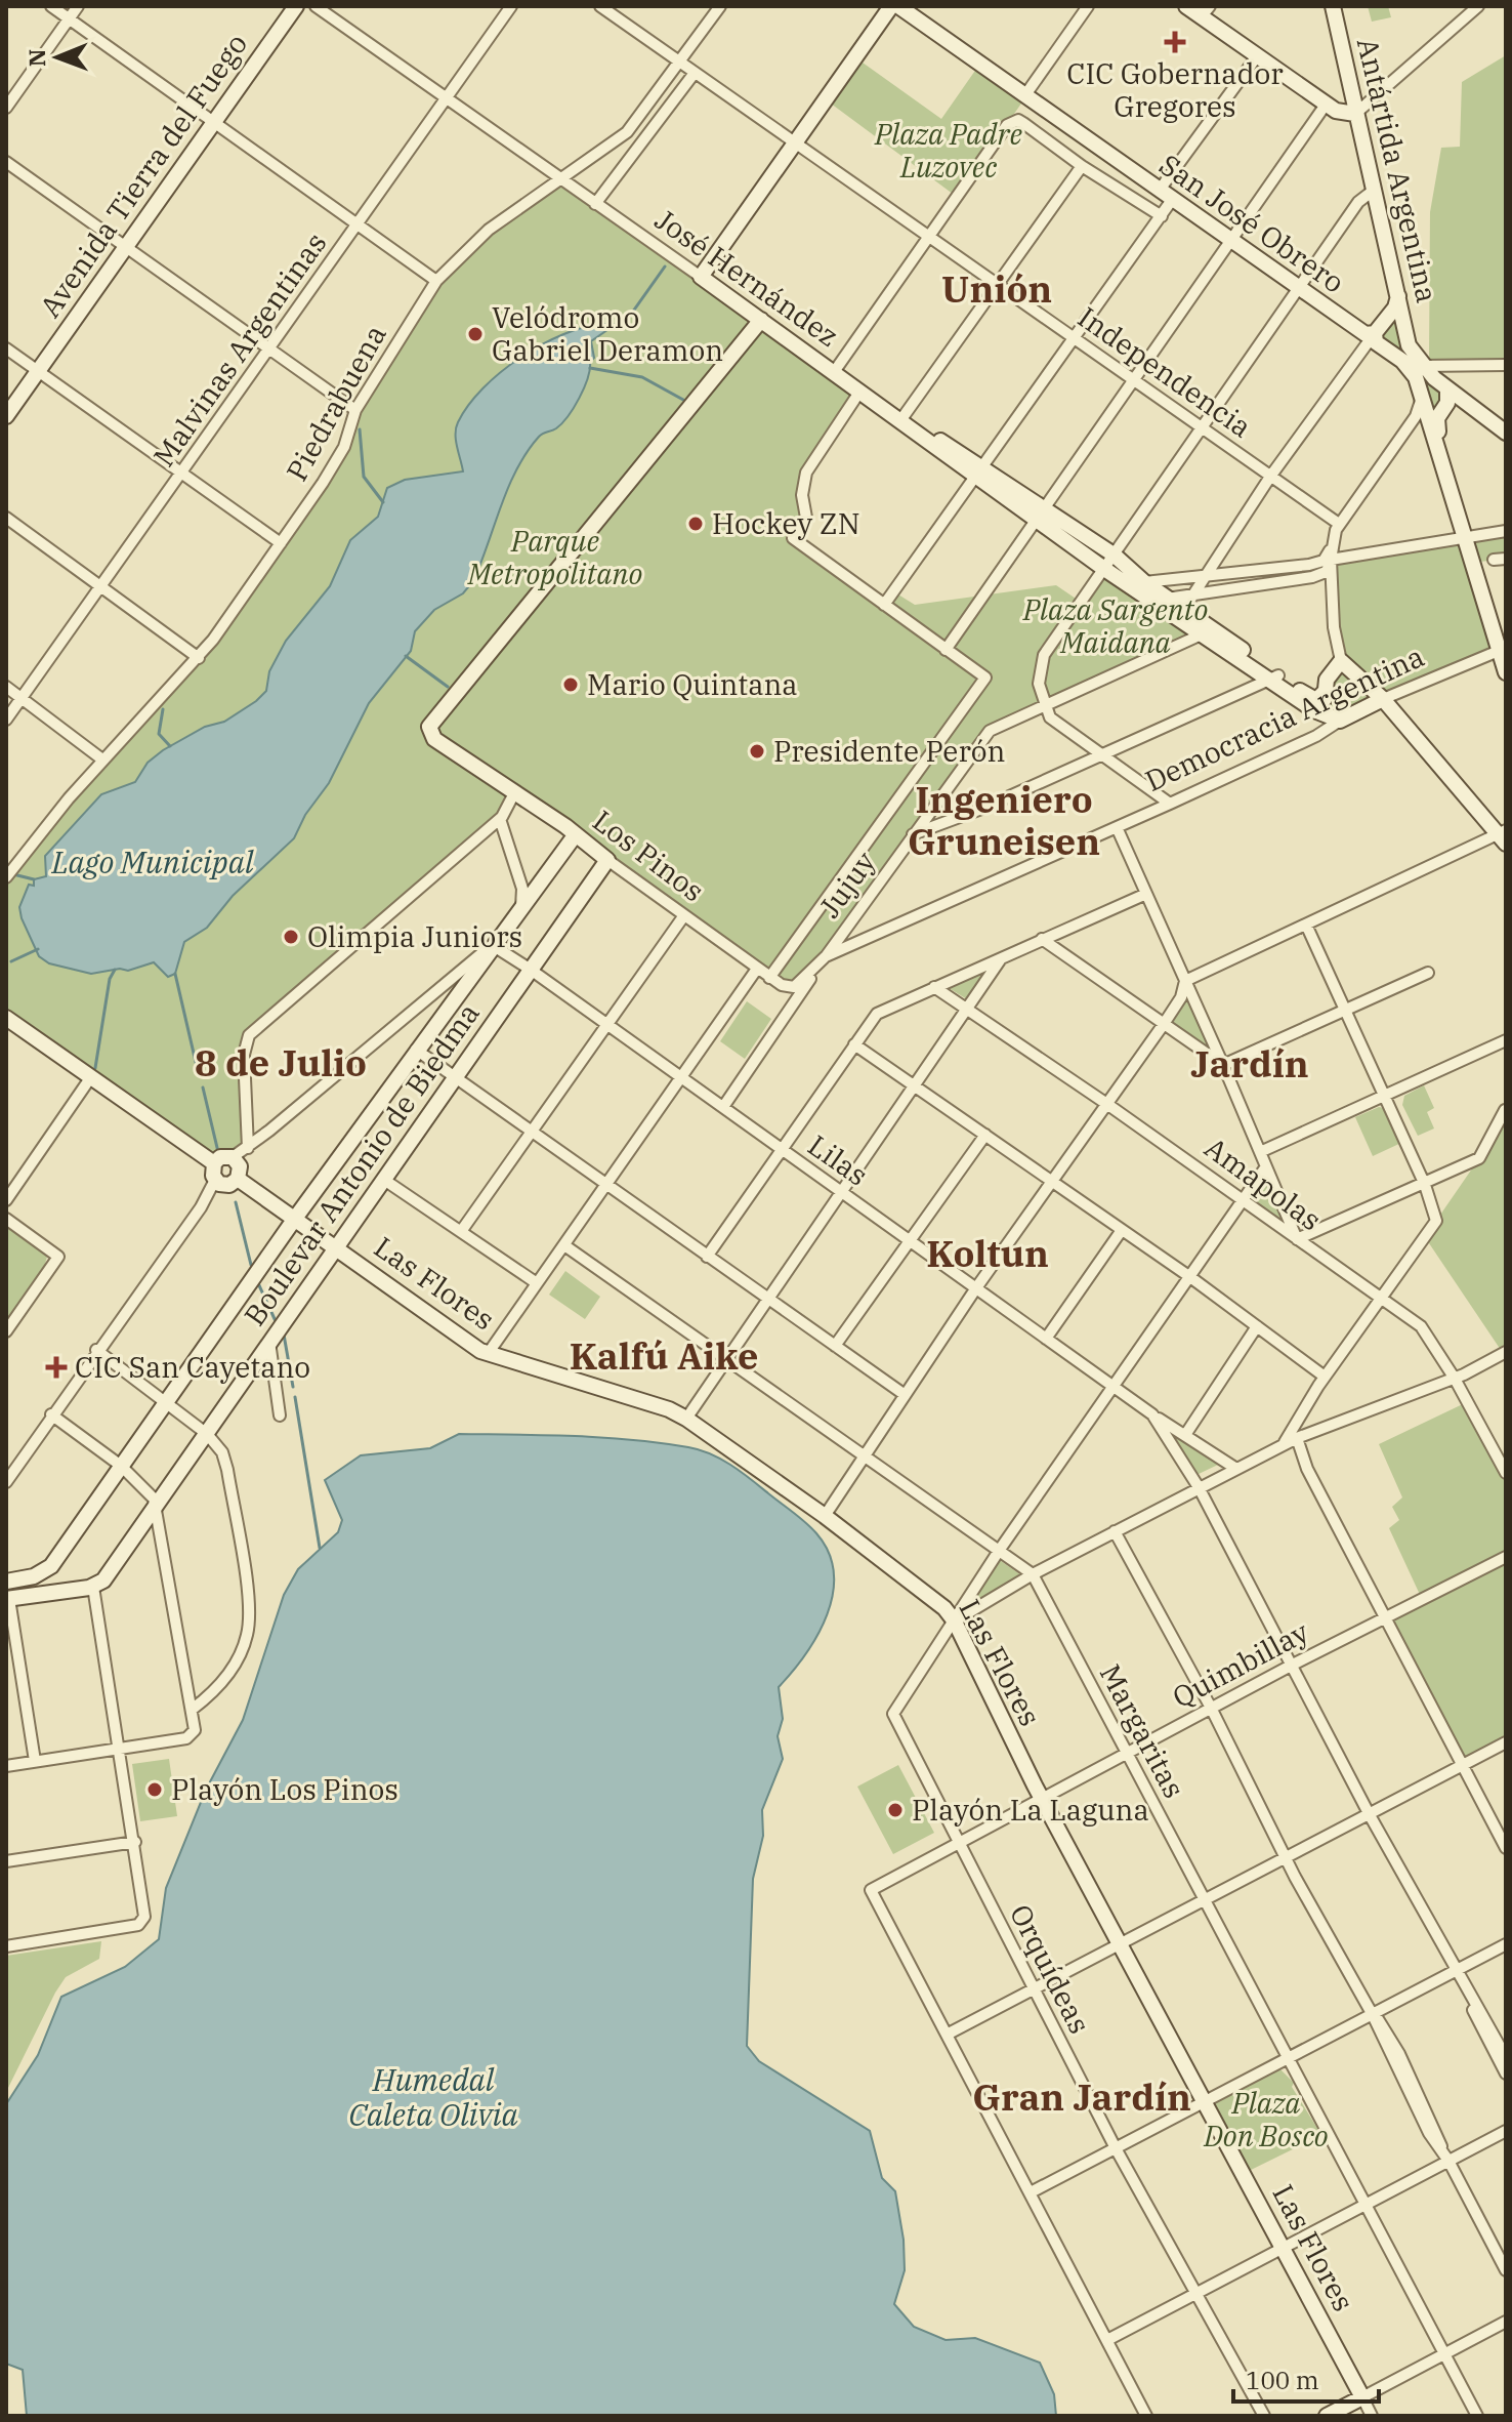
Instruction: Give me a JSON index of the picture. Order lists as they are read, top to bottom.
{
  "streets": {
    "street": [
      "Antártida Argentina",
      "Avenida Tierra del Fuego",
      "San José Obrero",
      "José Hernández",
      "Malvinas Argentinas",
      "Independencia",
      "Piedrabuena",
      "Democracia Argentina",
      "Los Pinos",
      "Jujuy",
      "Lilas",
      "Boulevar Antonio de Biedma",
      "Amapolas",
      "Las Flores",
      "Quimbillay",
      "Margaritas",
      "Orquídeas"
    ]
  },
  "crossings": [
    ["San José Obrero", "Independencia"],
    ["José Hernández", "Malvinas Argentinas"],
    ["José Hernández", "Piedrabuena"],
    ["José Hernández", "Los Pinos"],
    ["Independencia", "Piedrabuena"],
    ["Democracia Argentina", "Jujuy"],
    ["Los Pinos", "Boulevar Antonio de Biedma"],
    ["Jujuy", "Lilas"],
    ["Lilas", "Boulevar Antonio de Biedma"],
    ["Lilas", "Quimbillay"],
    ["Boulevar Antonio de Biedma", "Las Flores"],
    ["Las Flores", "Quimbillay"],
    ["Las Flores", "Orquídeas"],
    ["Quimbillay", "Margaritas"],
    ["Quimbillay", "Orquídeas"]
  ],
  "districts": [
    "Unión",
    "Ingeniero Gruneisen",
    "8 de Julio",
    "Jardín",
    "Koltun",
    "Kalfú Aike",
    "Gran Jardín"
  ],
  "water": ["Lago Municipal", "Humedal Caleta Olivia"],
  "parks": [
    "Plaza Padre Luzovec",
    "Parque Metropolitano",
    "Plaza Sargento Maidana",
    "Plaza Don Bosco"
  ],
  "places": {
    "health": ["CIC Gobernador Gregores", "CIC San Cayetano"],
    "other": [
      "Velódromo Gabriel Deramon",
      "Hockey ZN",
      "Mario Quintana",
      "Presidente Perón",
      "Olimpia Juniors",
      "Playón Los Pinos",
      "Playón La Laguna"
    ]
  },
  "scale_bar": "100 m",
  "north": "left"
}
